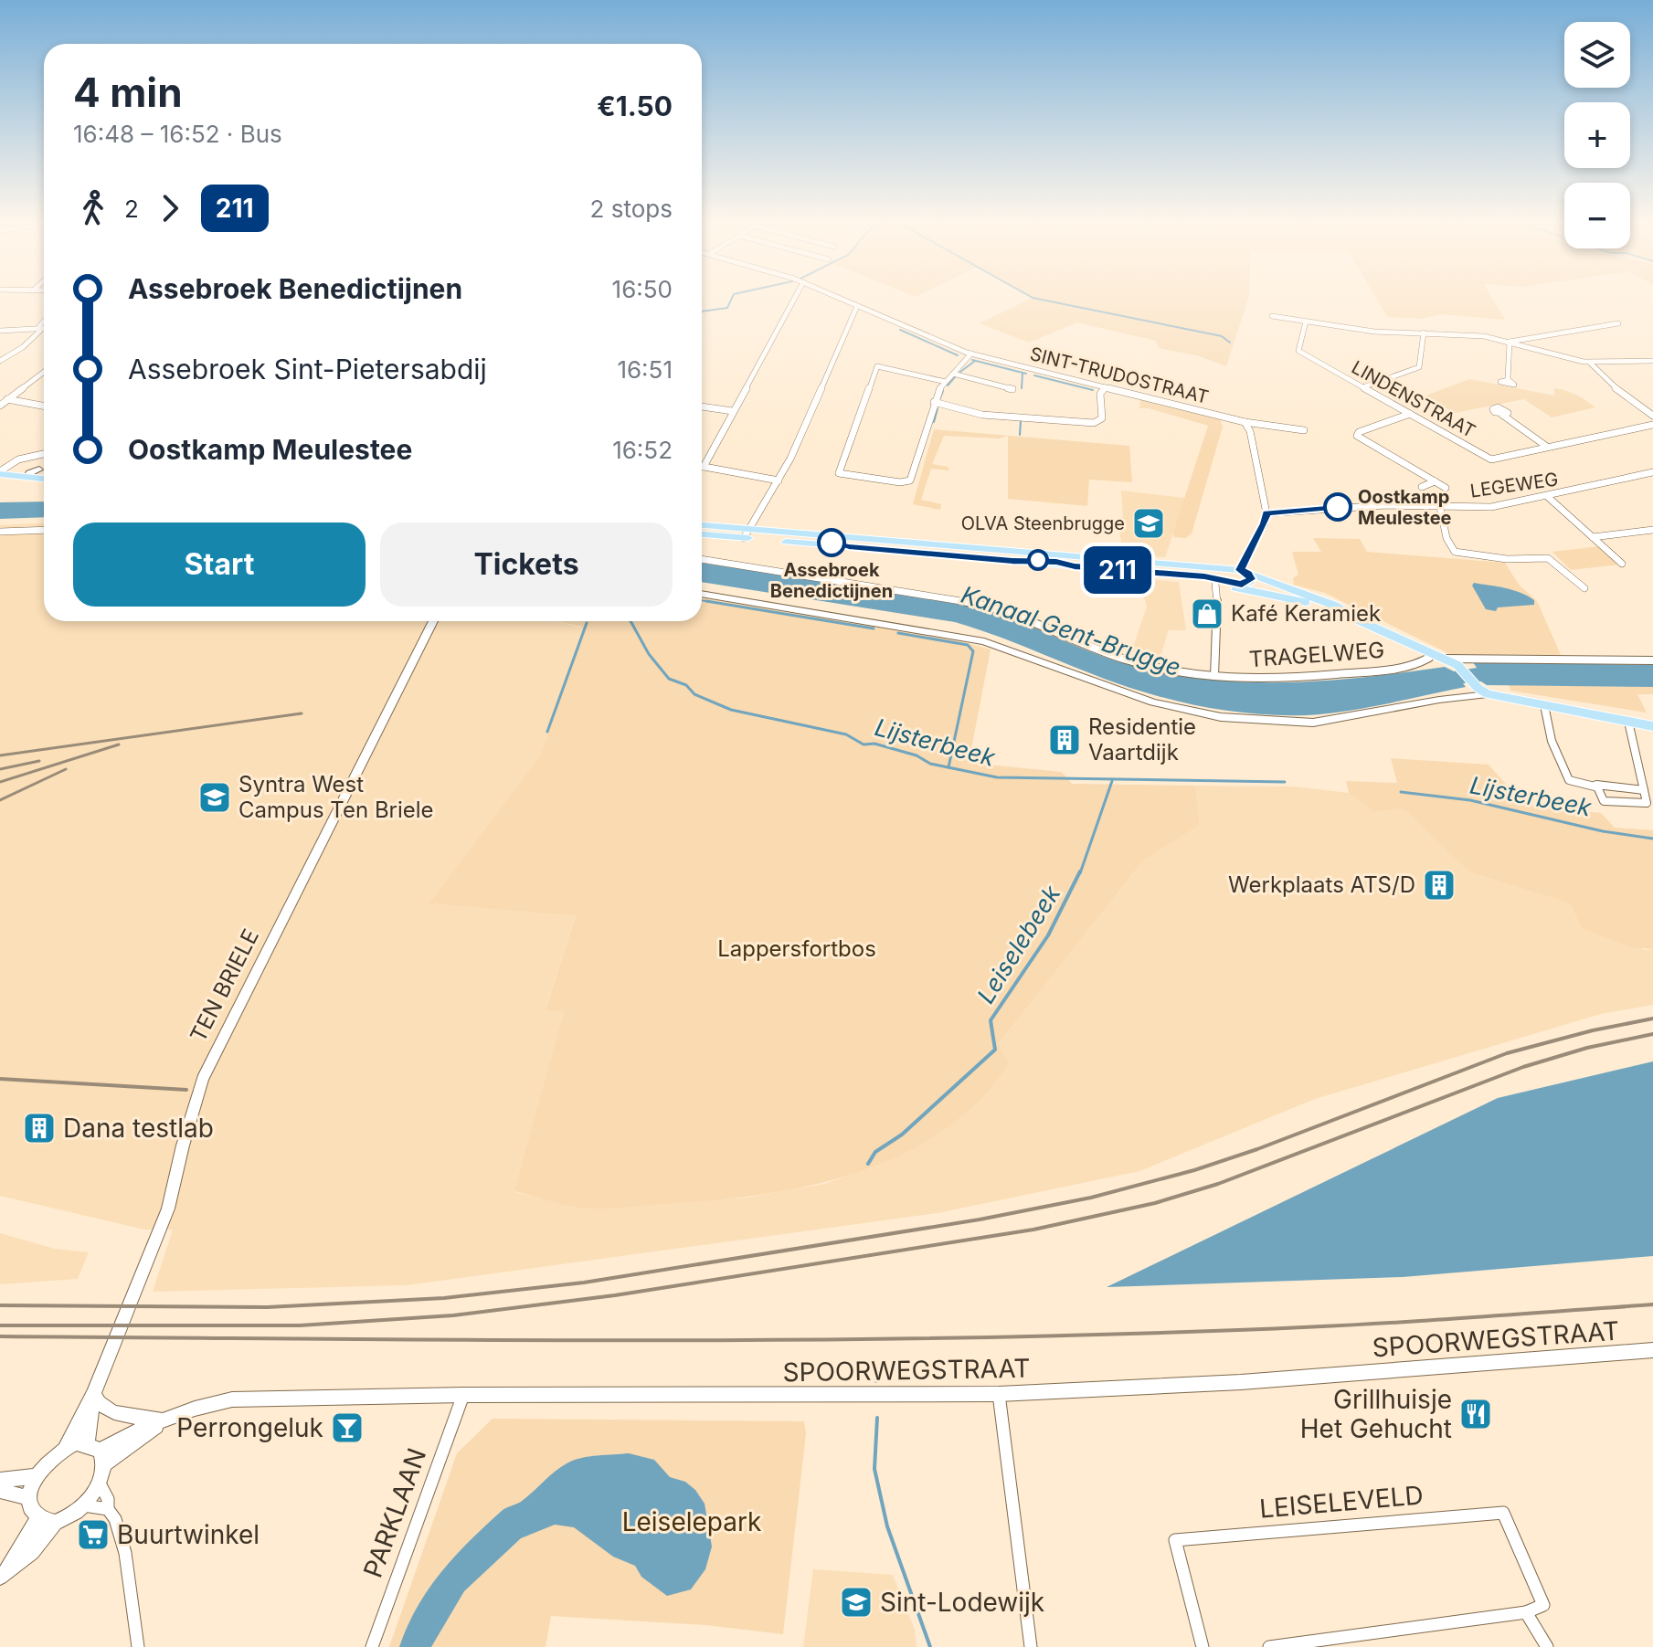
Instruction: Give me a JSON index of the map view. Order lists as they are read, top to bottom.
{
  "streets": {
    "street": [
      "SINT-TRUDOSTRAAT",
      "LINDENSTRAAT",
      "LEGEWEG",
      "TRAGELWEG",
      "TEN BRIELE",
      "SPOORWEGSTRAAT",
      "LEISELEVELD",
      "PARKLAAN"
    ]
  },
  "crossings": [
    ["TEN BRIELE", "SPOORWEGSTRAAT"],
    ["SPOORWEGSTRAAT", "PARKLAAN"]
  ],
  "water": ["Kanaal Gent-Brugge", "Lijsterbeek", "Leiselebeek"],
  "parks": ["Lappersfortbos", "Leiselepark"],
  "places": {
    "other": ["Oostkamp Meulestee", "Assebroek Benedictijnen"],
    "school or university": ["OLVA Steenbrugge", "Syntra West Campus Ten Briele", "Sint-Lodewijk"],
    "shop": ["Kafé Keramiek"],
    "building": ["Residentie Vaartdijk", "Werkplaats ATS/D", "Dana testlab"],
    "restaurant": ["Grillhuisje Het Gehucht"],
    "bar": ["Perrongeluk"],
    "supermarket": ["Buurtwinkel"]
  },
  "lines": ["bus line 211"],
  "page": {
    "on_map": "211",
    "map_buttons": ["+", "−"],
    "heading": ["4 min", "16:48 – 16:52 · Bus", "€1.50"],
    "legs": ["2", "211", "2 stops"],
    "list": [
      {
        "name": "Assebroek Benedictijnen",
        "value": "16:50"
      },
      {
        "name": "Assebroek Sint-Pietersabdij",
        "value": "16:51"
      },
      {
        "name": "Oostkamp Meulestee",
        "value": "16:52"
      }
    ],
    "buttons": ["Start", "Tickets"]
  }
}
